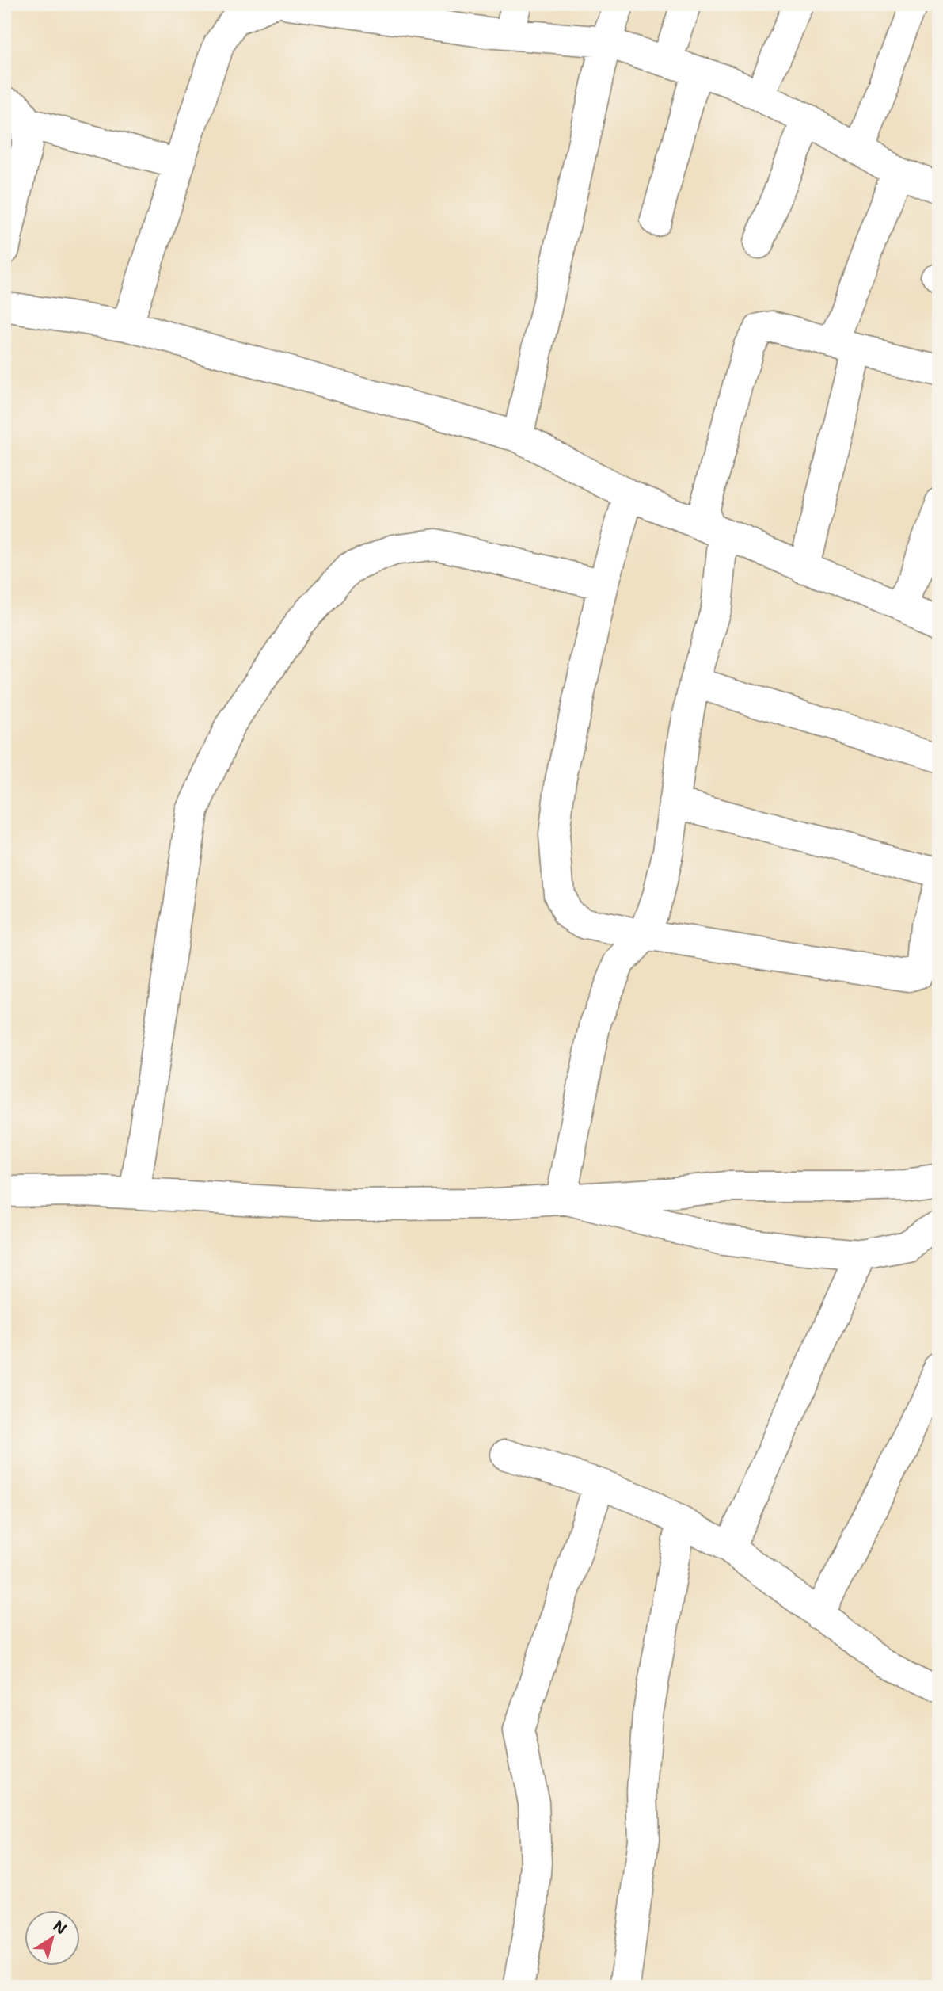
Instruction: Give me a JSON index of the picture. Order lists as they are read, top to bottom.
{
  "north": "top right"
}
